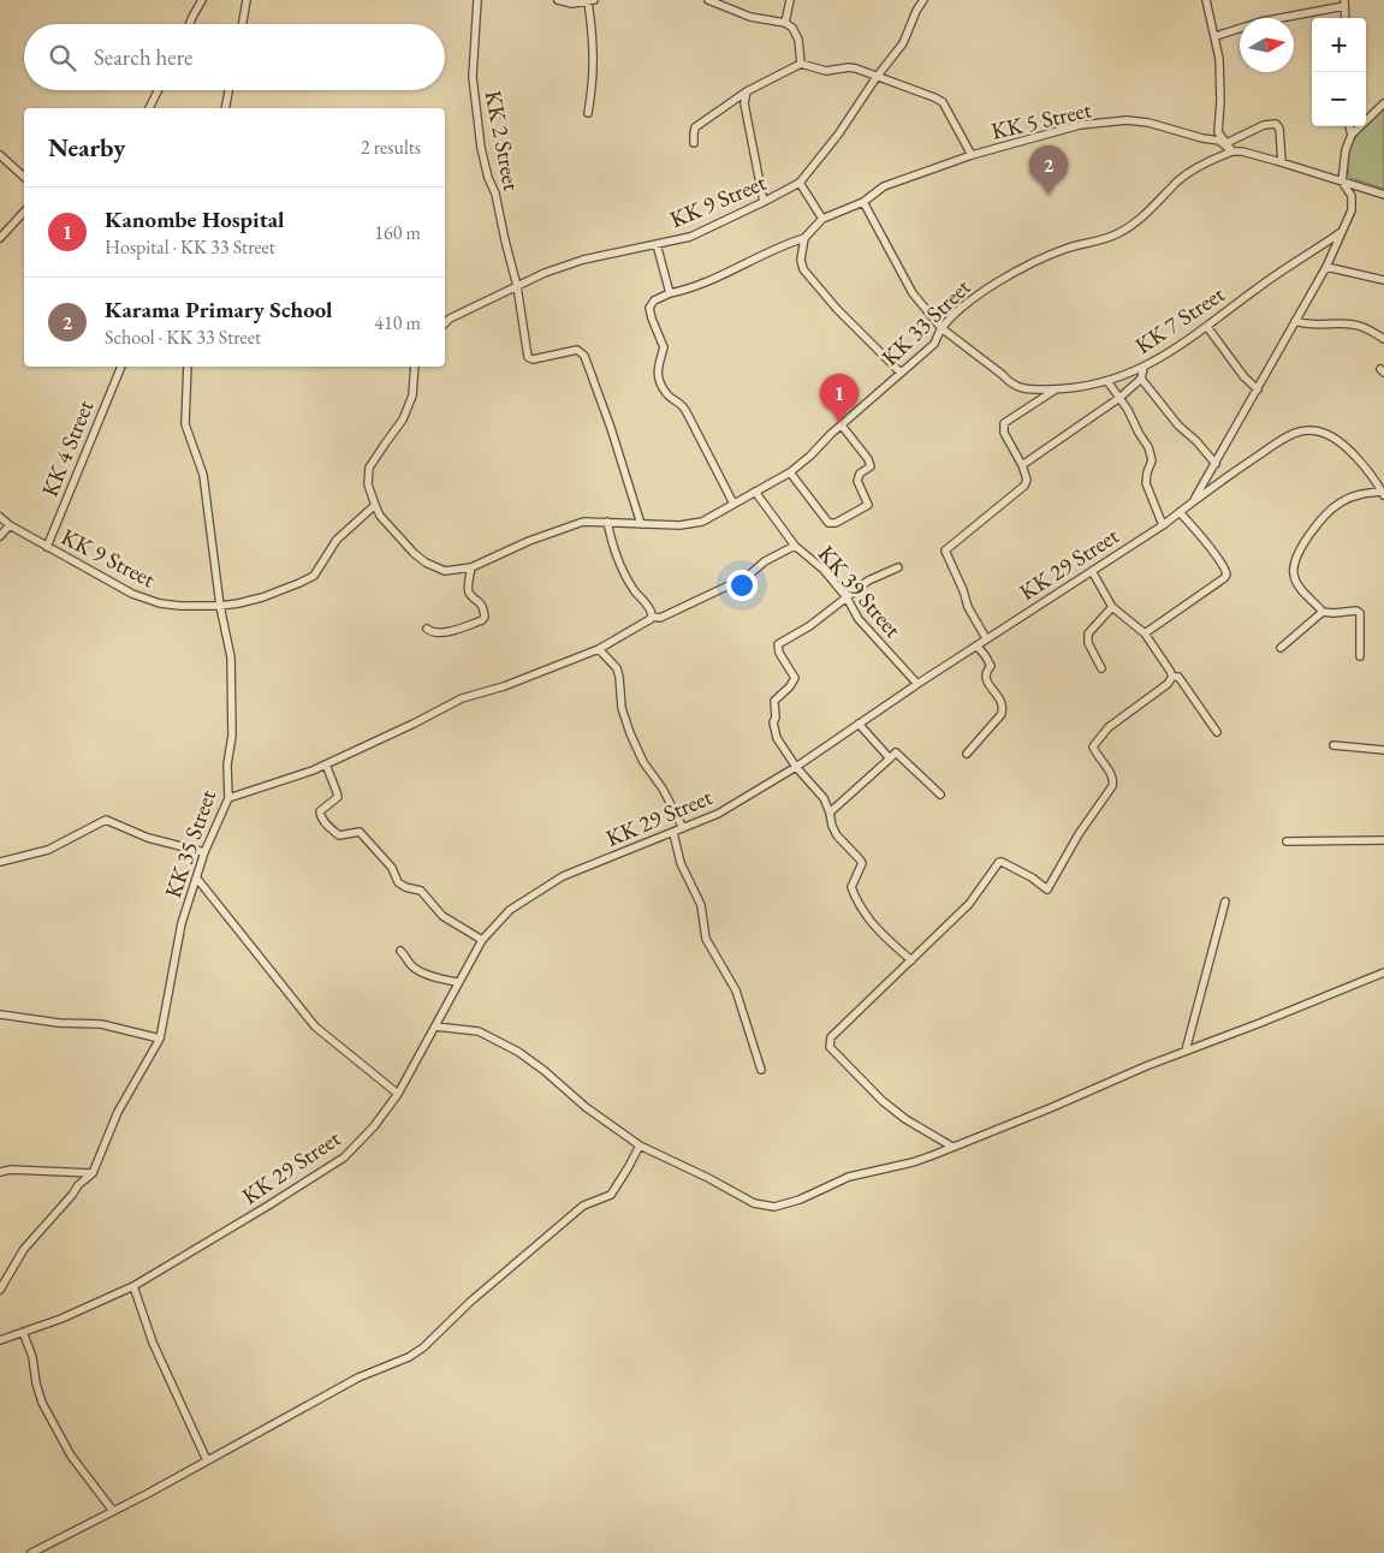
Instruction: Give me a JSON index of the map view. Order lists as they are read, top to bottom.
{
  "streets": {
    "street": [
      "KK 5 Street",
      "KK 2 Street",
      "KK 9 Street",
      "KK 7 Street",
      "KK 33 Street",
      "KK 4 Street",
      "KK 29 Street",
      "KK 39 Street",
      "KK 35 Street"
    ]
  },
  "crossings": [
    ["KK 5 Street", "KK 7 Street"],
    ["KK 5 Street", "KK 33 Street"],
    ["KK 2 Street", "KK 9 Street"],
    ["KK 2 Street", "KK 33 Street"],
    ["KK 9 Street", "KK 33 Street"],
    ["KK 9 Street", "KK 4 Street"],
    ["KK 9 Street", "KK 35 Street"],
    ["KK 7 Street", "KK 33 Street"],
    ["KK 33 Street", "KK 39 Street"],
    ["KK 29 Street", "KK 39 Street"]
  ],
  "north": "right",
  "page": {
    "map_buttons": ["+", "−"],
    "search": "Search here",
    "heading": ["Nearby", "2 results"],
    "pins": ["2", "1"],
    "list": [
      {
        "mark": "1",
        "name": "Kanombe Hospital",
        "note": "Hospital · KK 33 Street",
        "value": "160 m"
      },
      {
        "mark": "2",
        "name": "Karama Primary School",
        "note": "School · KK 33 Street",
        "value": "410 m"
      }
    ]
  }
}
